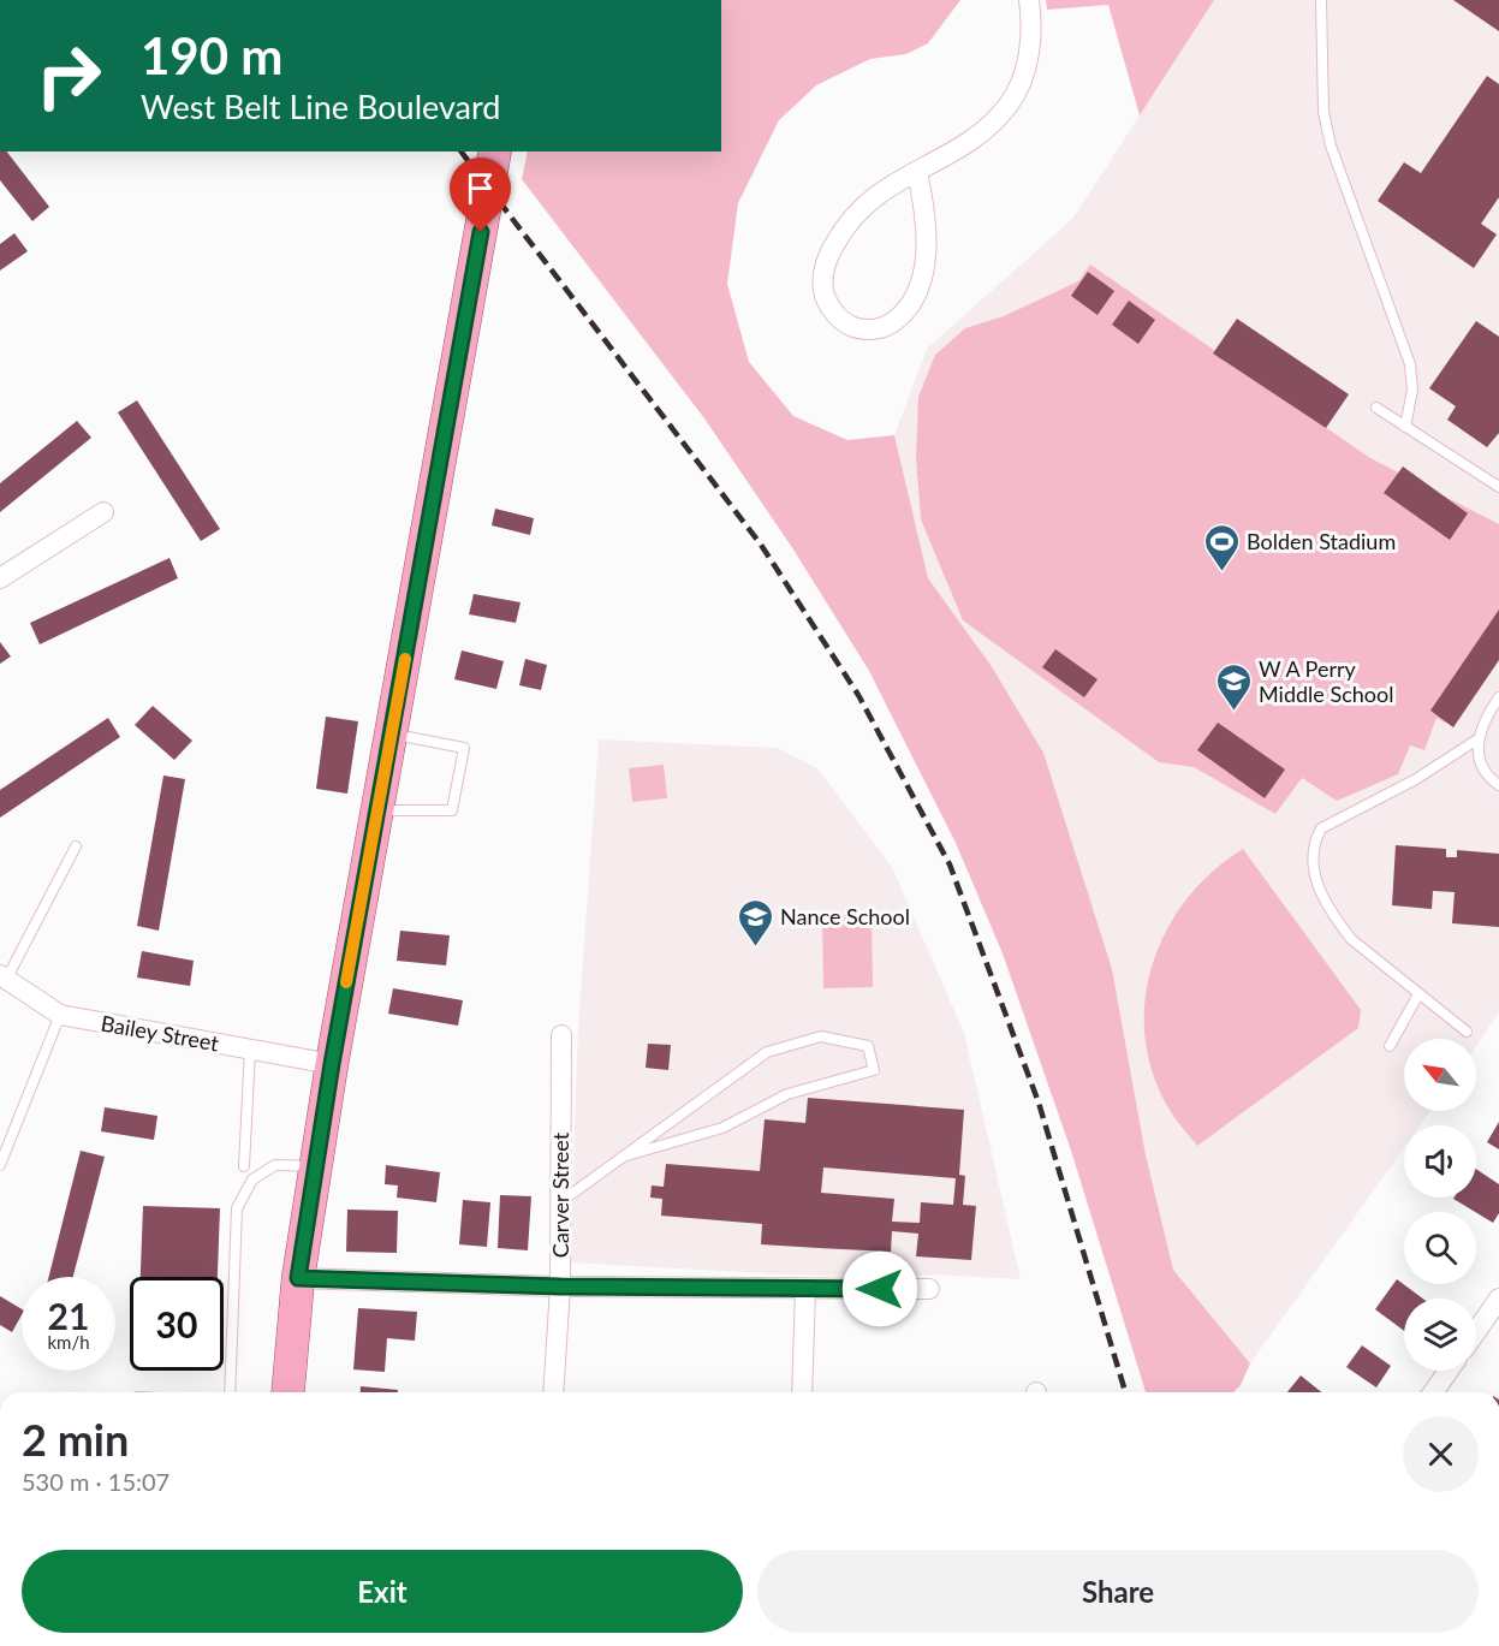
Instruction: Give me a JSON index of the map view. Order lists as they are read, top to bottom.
{
  "streets": {
    "street": ["Bailey Street", "Carver Street"]
  },
  "places": {
    "sports": ["Bolden Stadium"],
    "school or university": ["W A Perry Middle School", "Nance School"]
  },
  "north": "top left",
  "page": {
    "turn": ["190 m", "West Belt Line Boulevard"],
    "speed": "21 km/h",
    "limit": "30",
    "heading": ["2 min", "530 m · 15:07"],
    "buttons": ["Exit", "Share"]
  }
}
